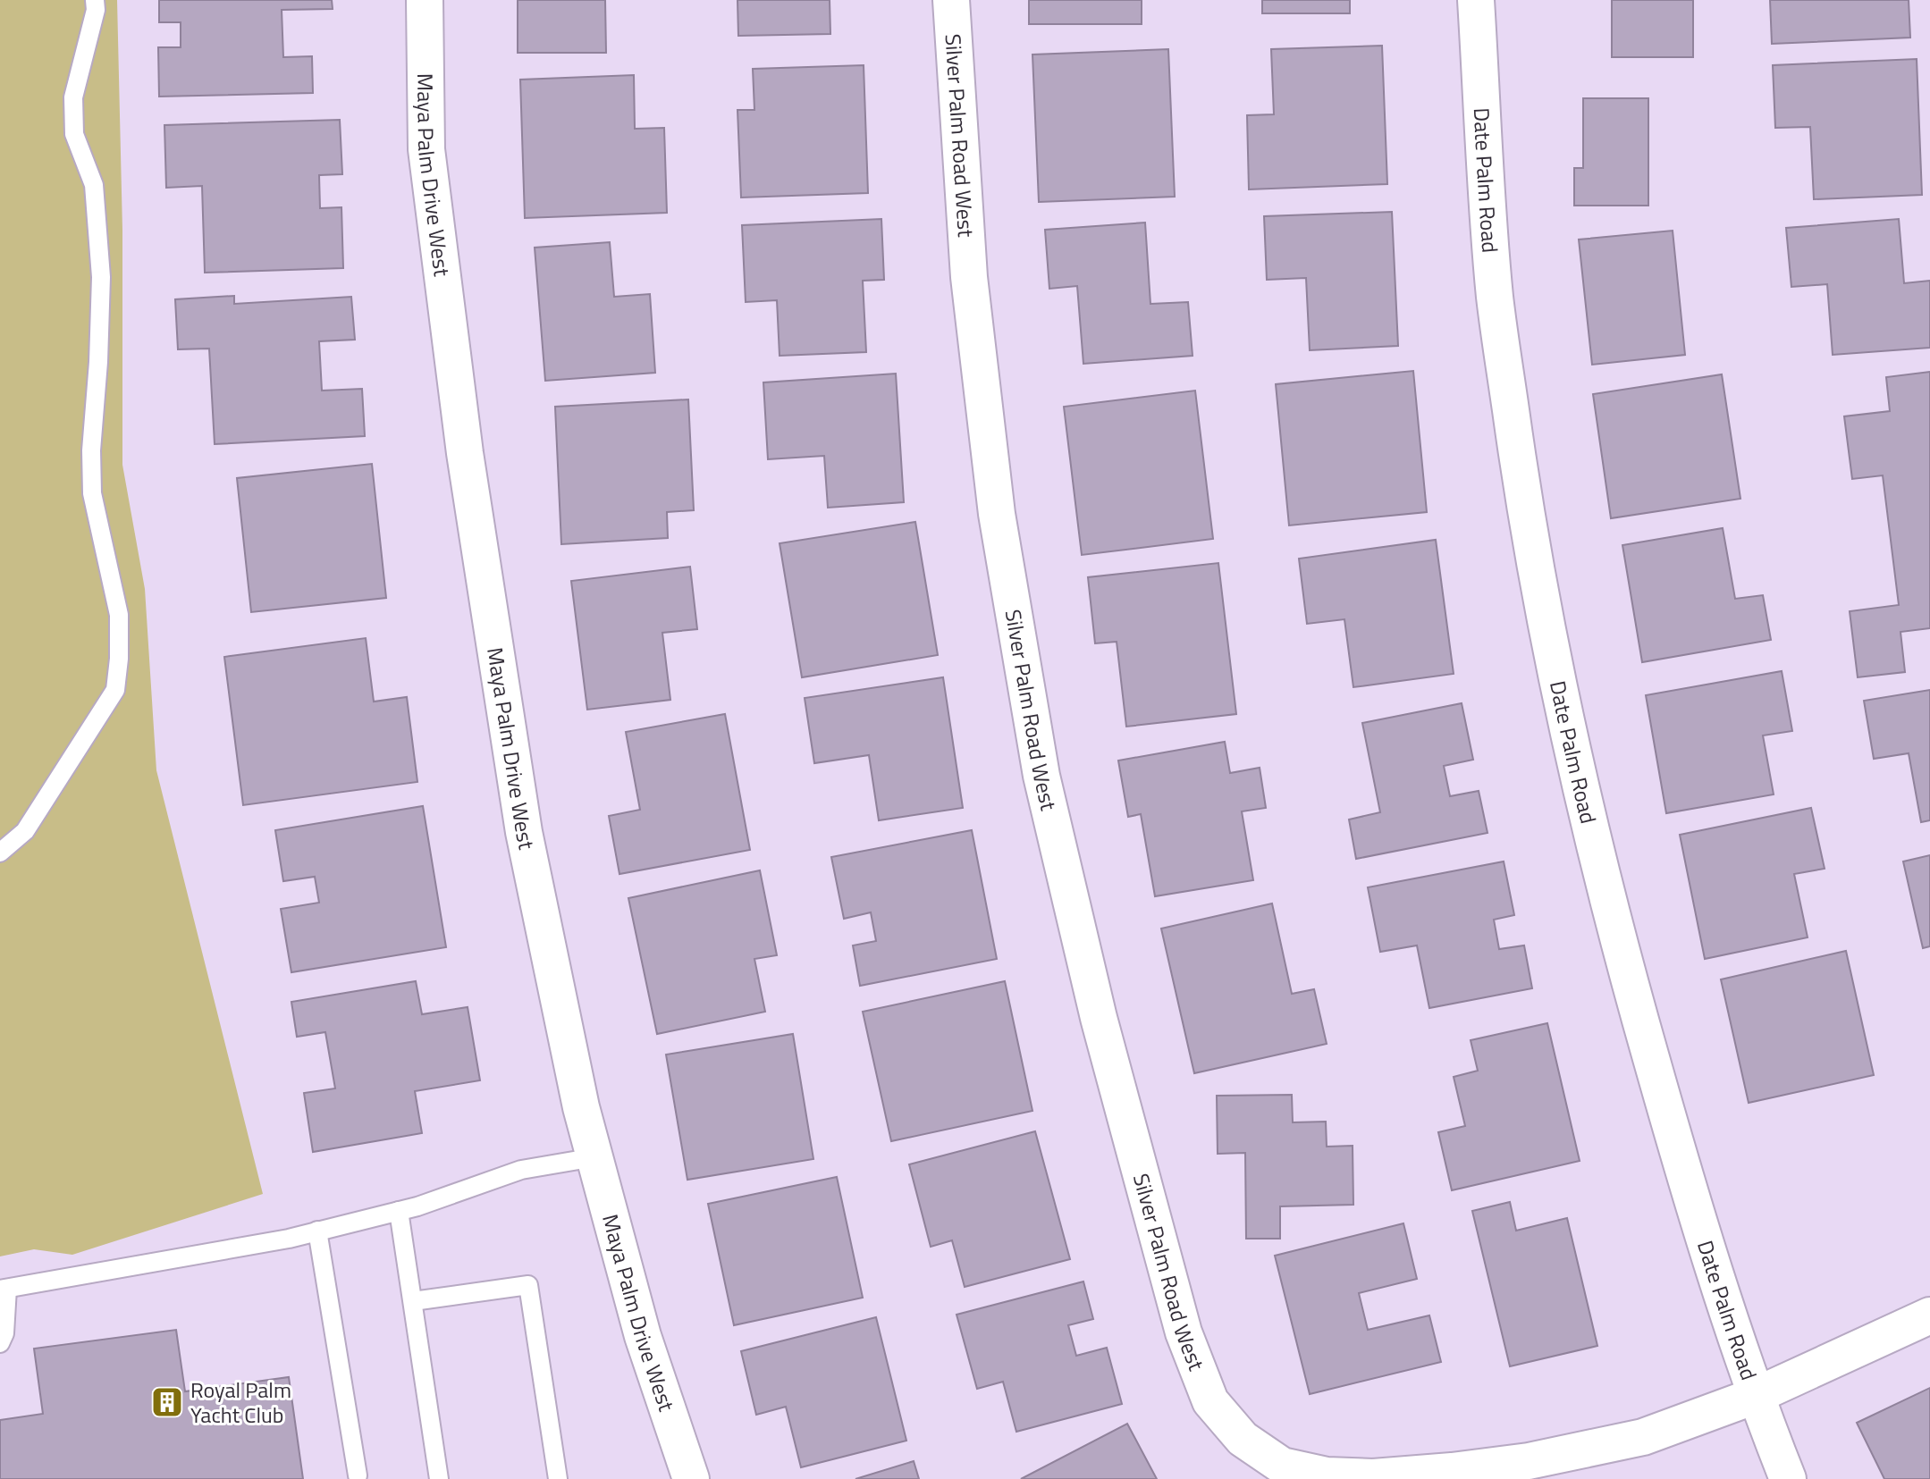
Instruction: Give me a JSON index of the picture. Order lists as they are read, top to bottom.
{
  "streets": {
    "street": ["Silver Palm Road West", "Maya Palm Drive West", "Date Palm Road"]
  },
  "crossings": [
    ["Silver Palm Road West", "Date Palm Road"]
  ],
  "places": {
    "building": ["Royal Palm Yacht Club"]
  }
}
